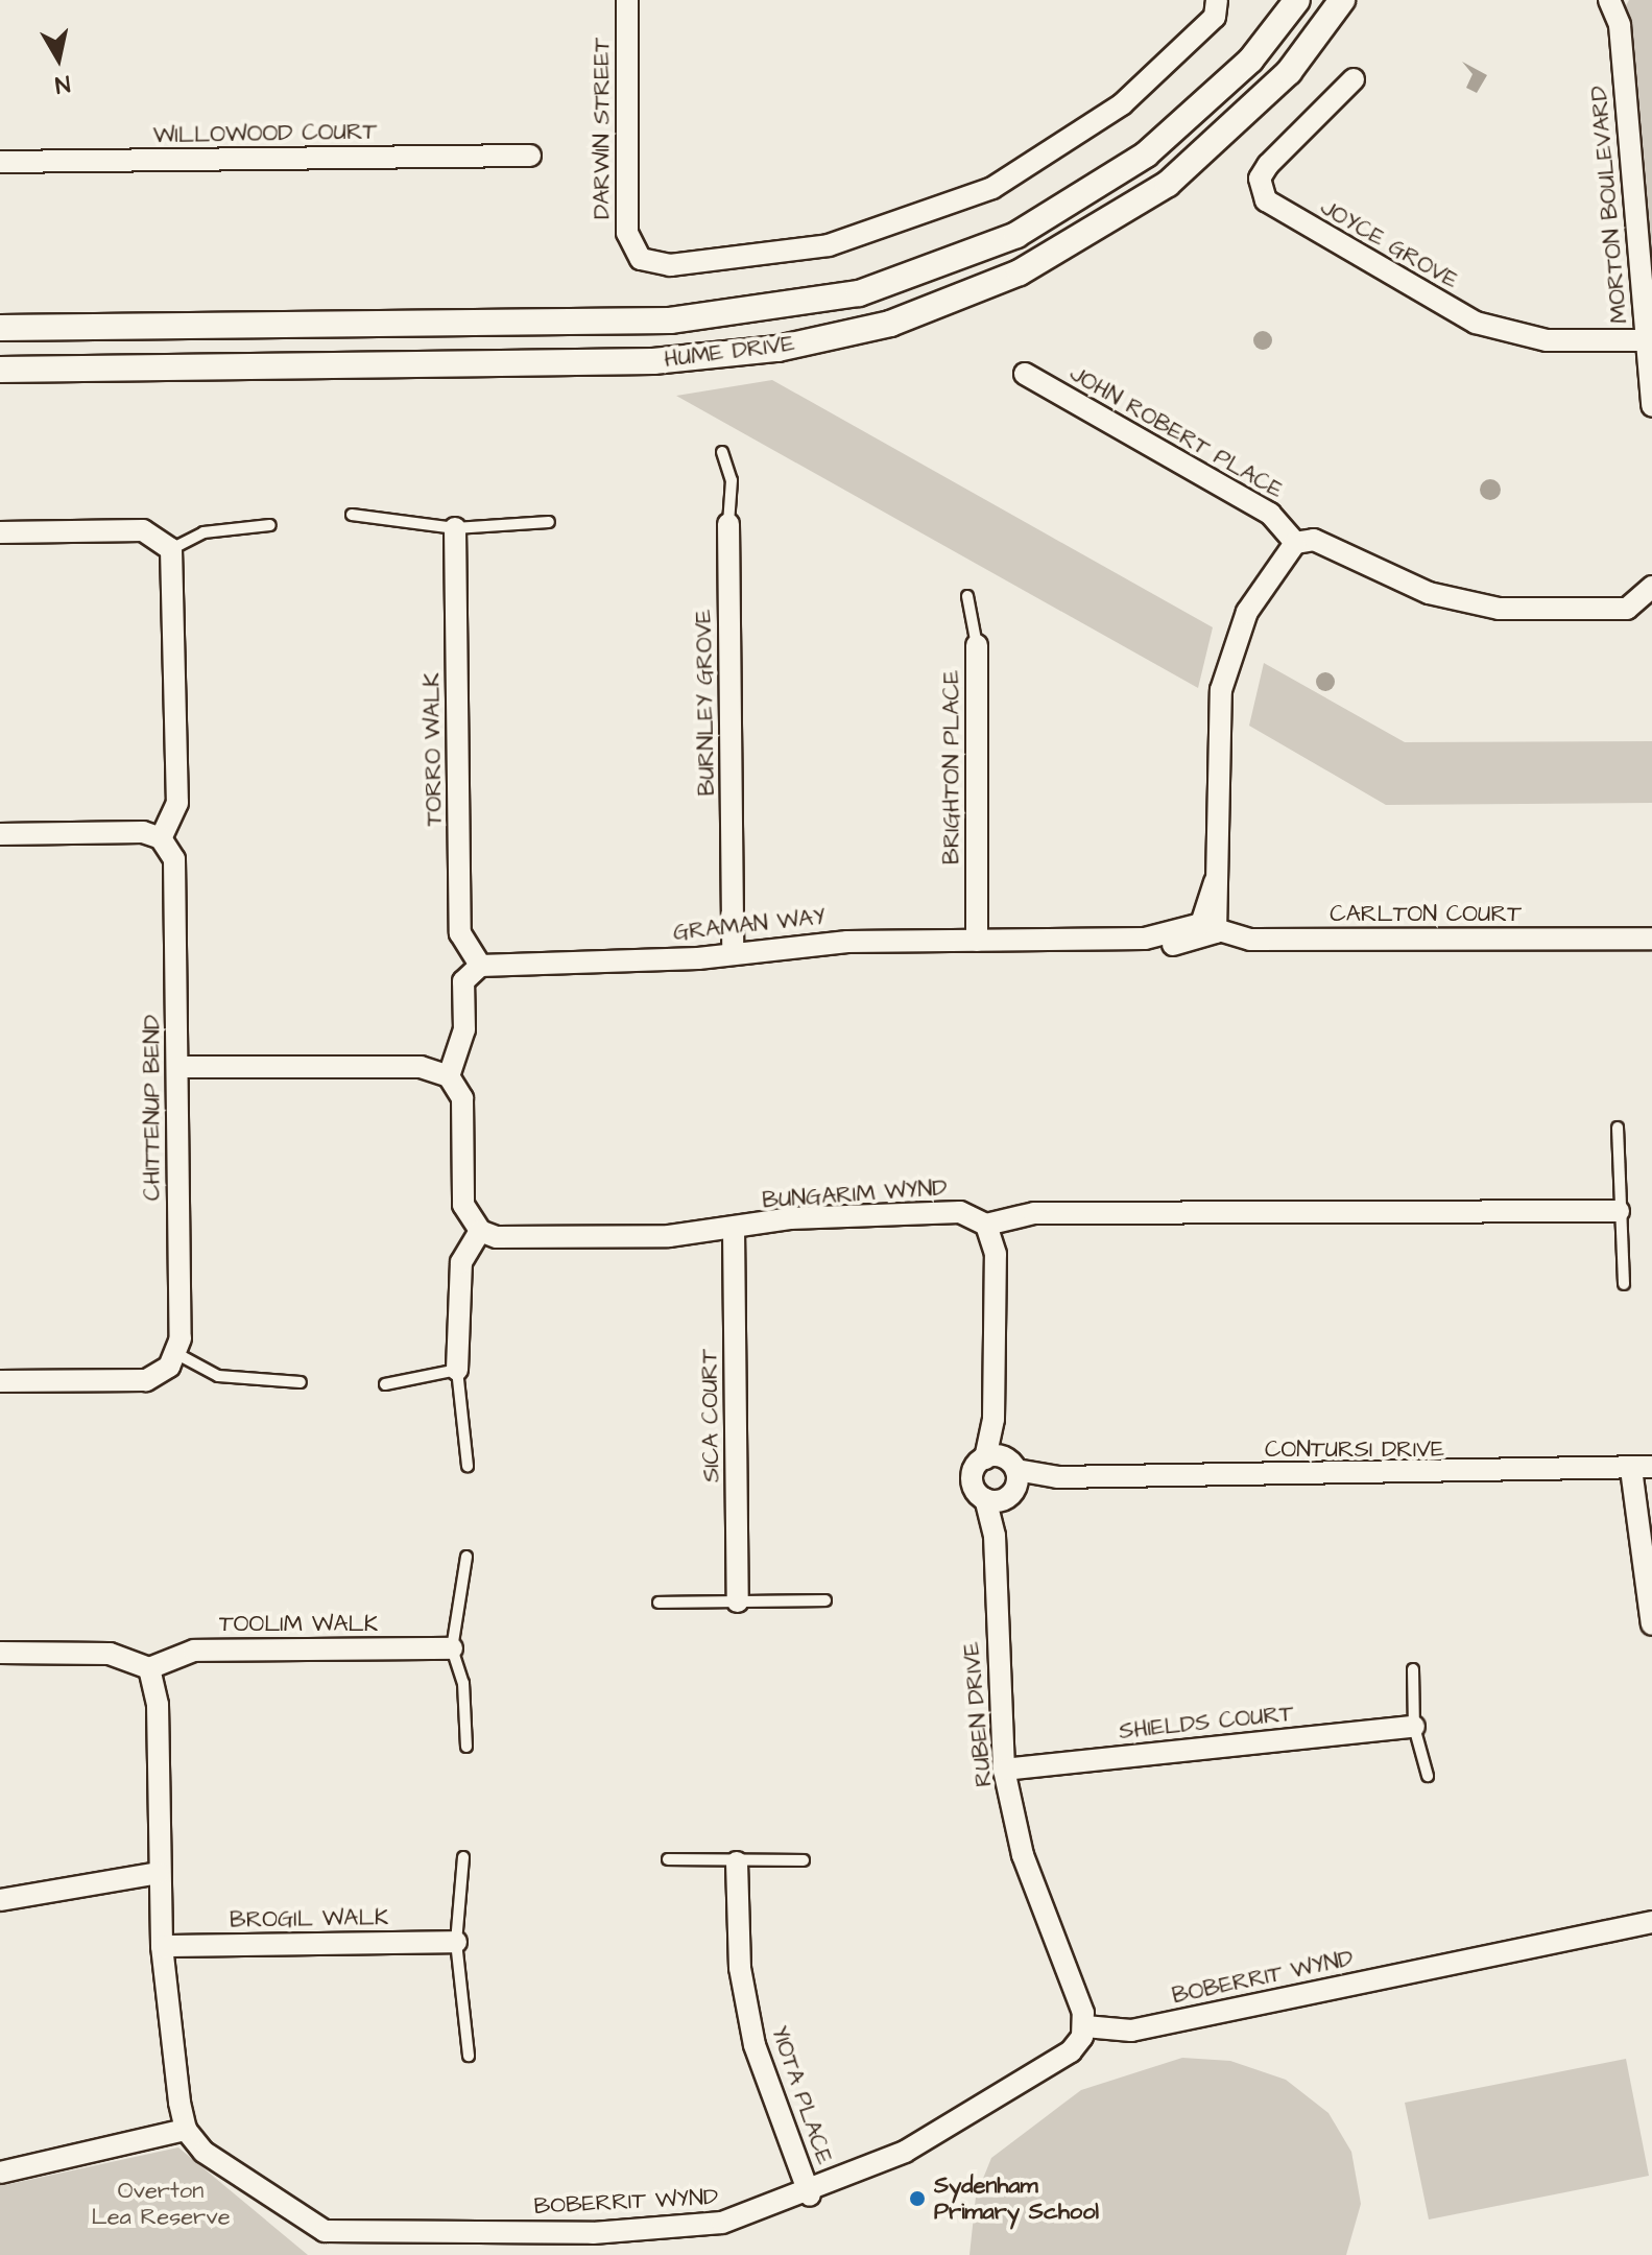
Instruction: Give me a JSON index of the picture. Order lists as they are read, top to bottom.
{
  "streets": {
    "street": [
      "DARWIN STREET",
      "WILLOWOOD COURT",
      "MORTON BOULEVARD",
      "JOYCE GROVE",
      "HUME DRIVE",
      "JOHN ROBERT PLACE",
      "BURNLEY GROVE",
      "TORRO WALK",
      "BRIGHTON PLACE",
      "CARLTON COURT",
      "GRAMAN WAY",
      "CHITTENUP BEND",
      "BUNGARIM WYND",
      "SICA COURT",
      "CONTURSI DRIVE",
      "TOOLIM WALK",
      "RUBEN DRIVE",
      "SHIELDS COURT",
      "BROGIL WALK",
      "BOBERRIT WYND",
      "YIOTA PLACE"
    ]
  },
  "crossings": [
    ["MORTON BOULEVARD", "JOYCE GROVE"],
    ["BURNLEY GROVE", "GRAMAN WAY"],
    ["TORRO WALK", "GRAMAN WAY"],
    ["BRIGHTON PLACE", "GRAMAN WAY"],
    ["CARLTON COURT", "GRAMAN WAY"],
    ["BUNGARIM WYND", "SICA COURT"],
    ["BUNGARIM WYND", "RUBEN DRIVE"],
    ["CONTURSI DRIVE", "RUBEN DRIVE"],
    ["RUBEN DRIVE", "SHIELDS COURT"],
    ["RUBEN DRIVE", "BOBERRIT WYND"],
    ["BOBERRIT WYND", "YIOTA PLACE"]
  ],
  "parks": ["Overton Lea Reserve"],
  "places": ["Sydenham Primary School"],
  "north": "bottom"
}
